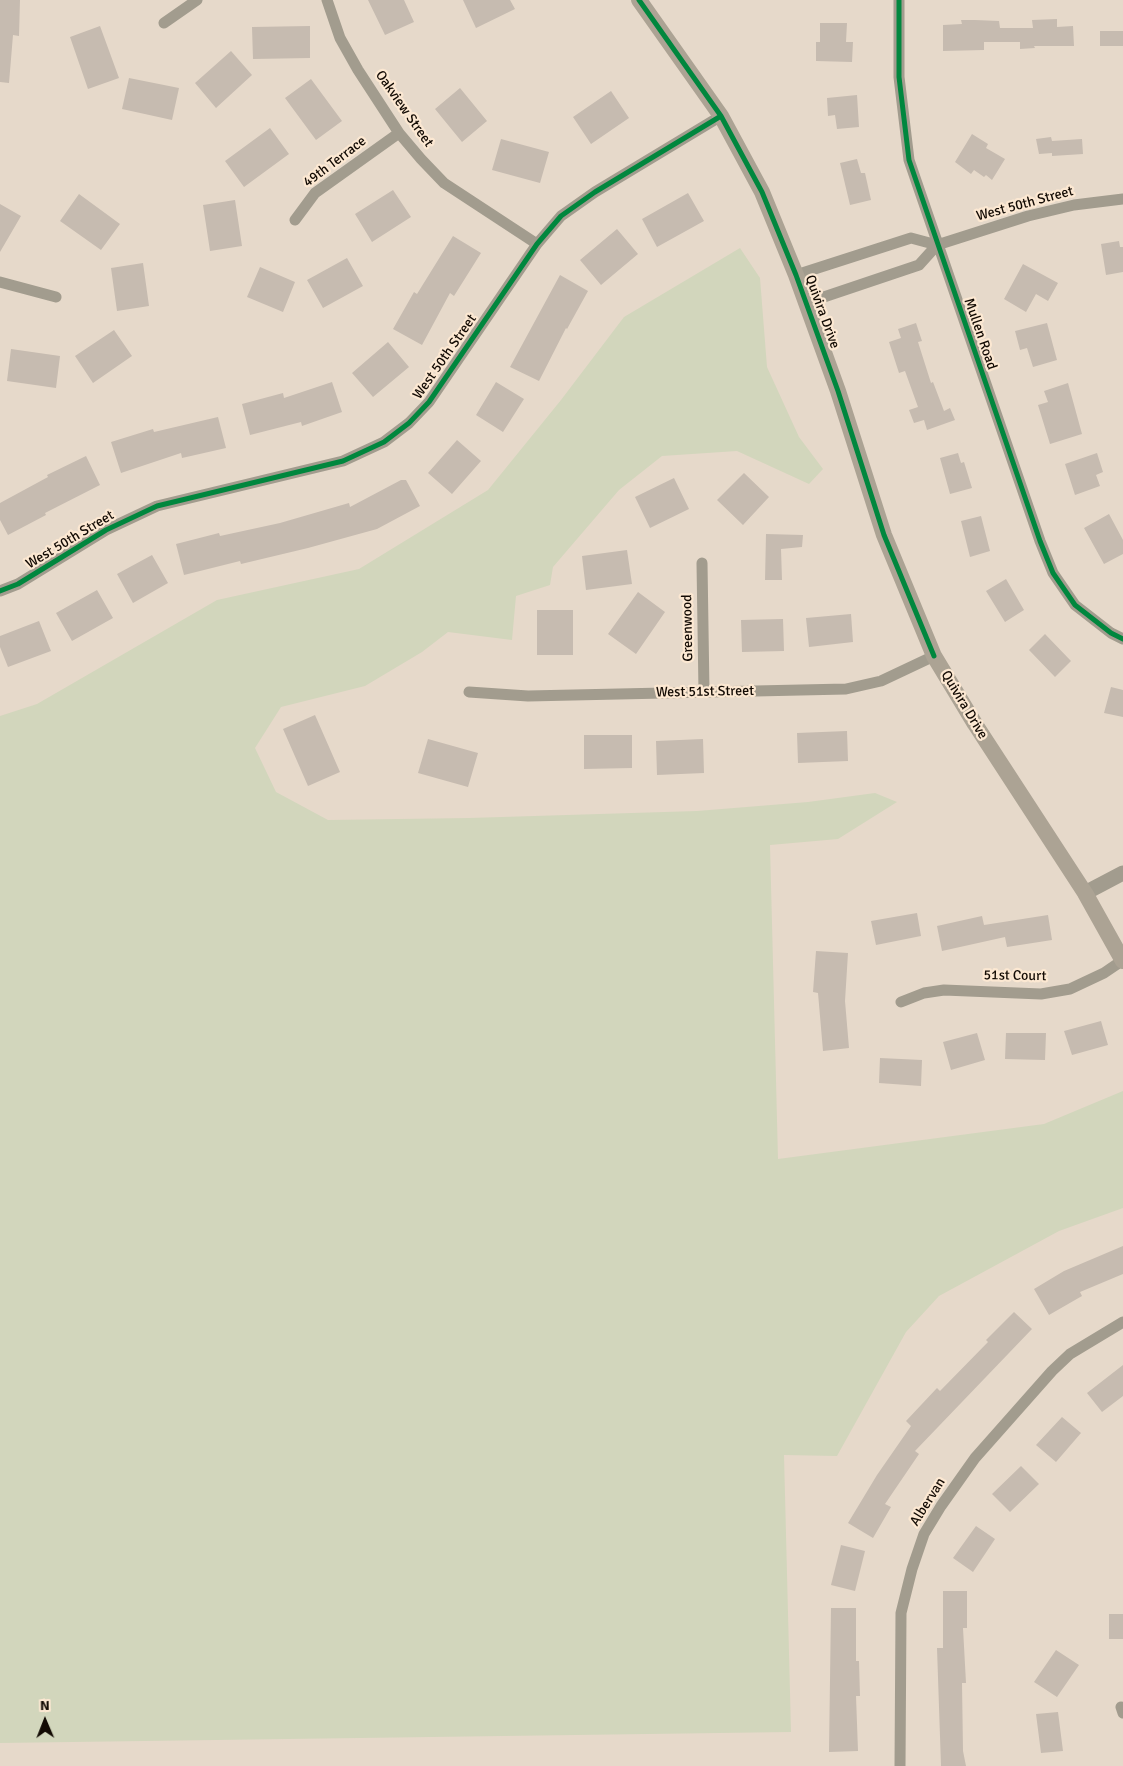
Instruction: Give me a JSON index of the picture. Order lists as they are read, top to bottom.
{
  "streets": {
    "main road": ["Quivira Drive"],
    "street": [
      "Oakview Street",
      "49th Terrace",
      "West 50th Street",
      "Mullen Road",
      "Greenwood",
      "West 51st Street",
      "51st Court",
      "Albervan"
    ]
  },
  "crossings": [
    ["Oakview Street", "49th Terrace"],
    ["Oakview Street", "West 50th Street"],
    ["West 50th Street", "Quivira Drive"],
    ["West 50th Street", "Mullen Road"],
    ["Quivira Drive", "West 51st Street"],
    ["Quivira Drive", "51st Court"],
    ["Greenwood", "West 51st Street"]
  ],
  "north": "top"
}
